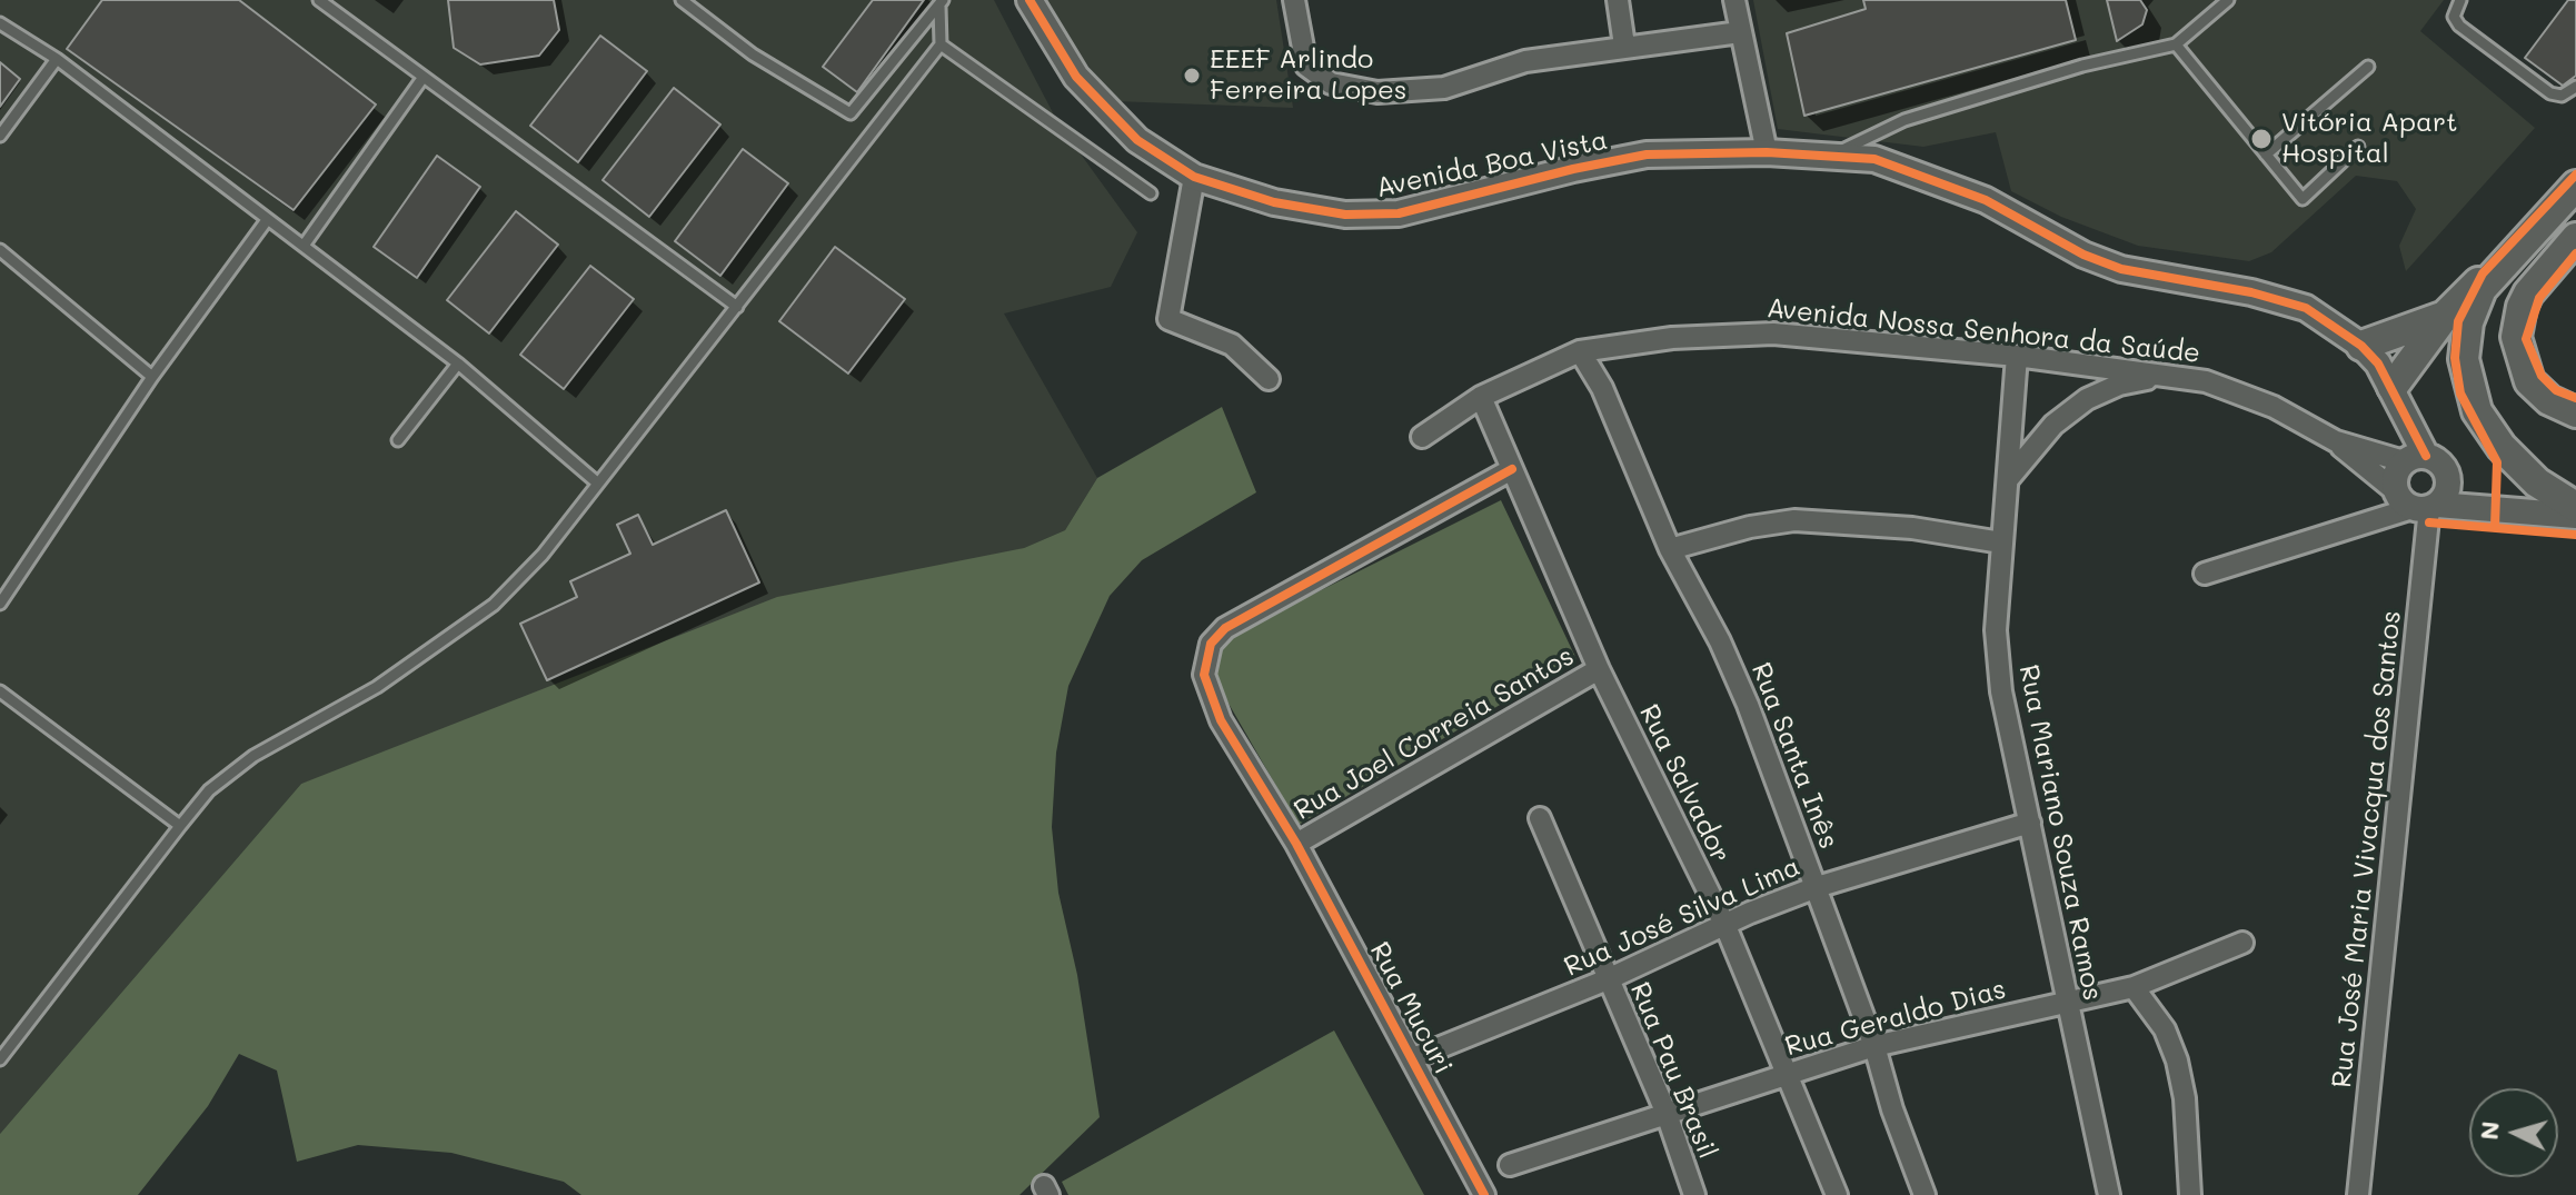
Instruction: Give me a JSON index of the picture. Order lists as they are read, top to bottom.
{
  "streets": {
    "street": [
      "Avenida Boa Vista",
      "Avenida Nossa Senhora da Saúde",
      "Rua Joel Correia Santos",
      "Rua Santa Inês",
      "Rua Salvador",
      "Rua Mariano Souza Ramos",
      "Rua José Maria Vivacqua dos Santos",
      "Rua José Silva Lima",
      "Rua Mucuri",
      "Rua Geraldo Dias",
      "Rua Pau Brasil"
    ]
  },
  "crossings": [
    ["Avenida Boa Vista", "Avenida Nossa Senhora da Saúde"],
    ["Avenida Boa Vista", "Rua José Maria Vivacqua dos Santos"],
    ["Avenida Nossa Senhora da Saúde", "Rua Santa Inês"],
    ["Avenida Nossa Senhora da Saúde", "Rua Salvador"],
    ["Avenida Nossa Senhora da Saúde", "Rua Mariano Souza Ramos"],
    ["Avenida Nossa Senhora da Saúde", "Rua José Maria Vivacqua dos Santos"],
    ["Rua Joel Correia Santos", "Rua Salvador"],
    ["Rua Joel Correia Santos", "Rua Mucuri"],
    ["Rua Santa Inês", "Rua José Silva Lima"],
    ["Rua Santa Inês", "Rua Geraldo Dias"],
    ["Rua Salvador", "Rua José Silva Lima"],
    ["Rua Salvador", "Rua Mucuri"],
    ["Rua Salvador", "Rua Geraldo Dias"],
    ["Rua Mariano Souza Ramos", "Rua José Silva Lima"],
    ["Rua Mariano Souza Ramos", "Rua Geraldo Dias"],
    ["Rua José Silva Lima", "Rua Mucuri"],
    ["Rua José Silva Lima", "Rua Pau Brasil"],
    ["Rua Geraldo Dias", "Rua Pau Brasil"]
  ],
  "places": ["EEEF Arlindo Ferreira Lopes", "Vitória Apart Hospital"],
  "north": "left"
}
